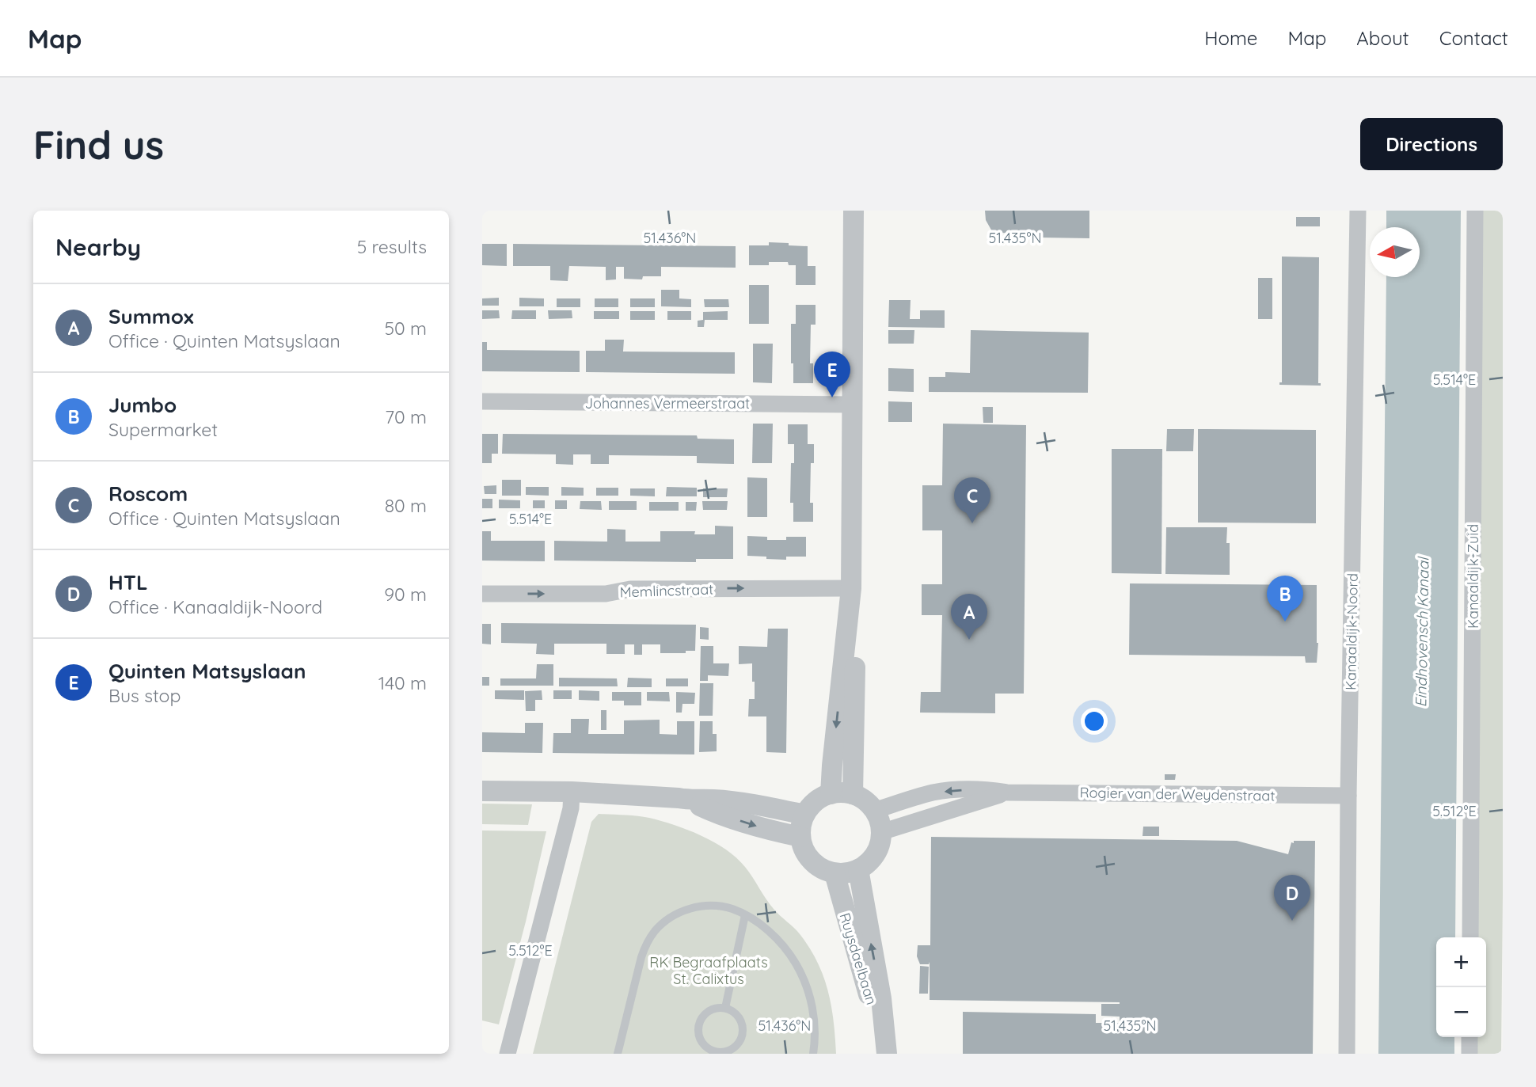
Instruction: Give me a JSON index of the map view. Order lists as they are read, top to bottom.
{
  "streets": {
    "street": [
      "Johannes Vermeerstraat",
      "Kanaaldijk-Zuid",
      "Memlincstraat",
      "Kanaaldijk-Noord",
      "Rogier van der Weydenstraat",
      "Ruysdaelbaan"
    ]
  },
  "crossings": [
    ["Kanaaldijk-Noord", "Rogier van der Weydenstraat"],
    ["Rogier van der Weydenstraat", "Ruysdaelbaan"]
  ],
  "one_way": ["Memlincstraat"],
  "water": ["Eindhovensch Kanaal"],
  "parks": ["RK Begraafplaats St. Calixtus"],
  "north": "left",
  "page": {
    "header": "Map",
    "nav": [
      "Home",
      "Map",
      "About",
      "Contact"
    ],
    "buttons": "Directions",
    "title": "Find us",
    "heading": ["Nearby", "5 results"],
    "list": [
      {
        "mark": "A",
        "name": "Summox",
        "note": "Office · Quinten Matsyslaan",
        "value": "50 m"
      },
      {
        "mark": "B",
        "name": "Jumbo",
        "note": "Supermarket",
        "value": "70 m"
      },
      {
        "mark": "C",
        "name": "Roscom",
        "note": "Office · Quinten Matsyslaan",
        "value": "80 m"
      },
      {
        "mark": "D",
        "name": "HTL",
        "note": "Office · Kanaaldijk-Noord",
        "value": "90 m"
      },
      {
        "mark": "E",
        "name": "Quinten Matsyslaan",
        "note": "Bus stop",
        "value": "140 m"
      }
    ],
    "pins": [
      "E",
      "C",
      "B",
      "A",
      "D"
    ],
    "map_buttons": ["+", "−"]
  },
  "coordinates": [
    "51.436°N",
    "51.435°N",
    "5.514°E",
    "5.512°E"
  ]
}
